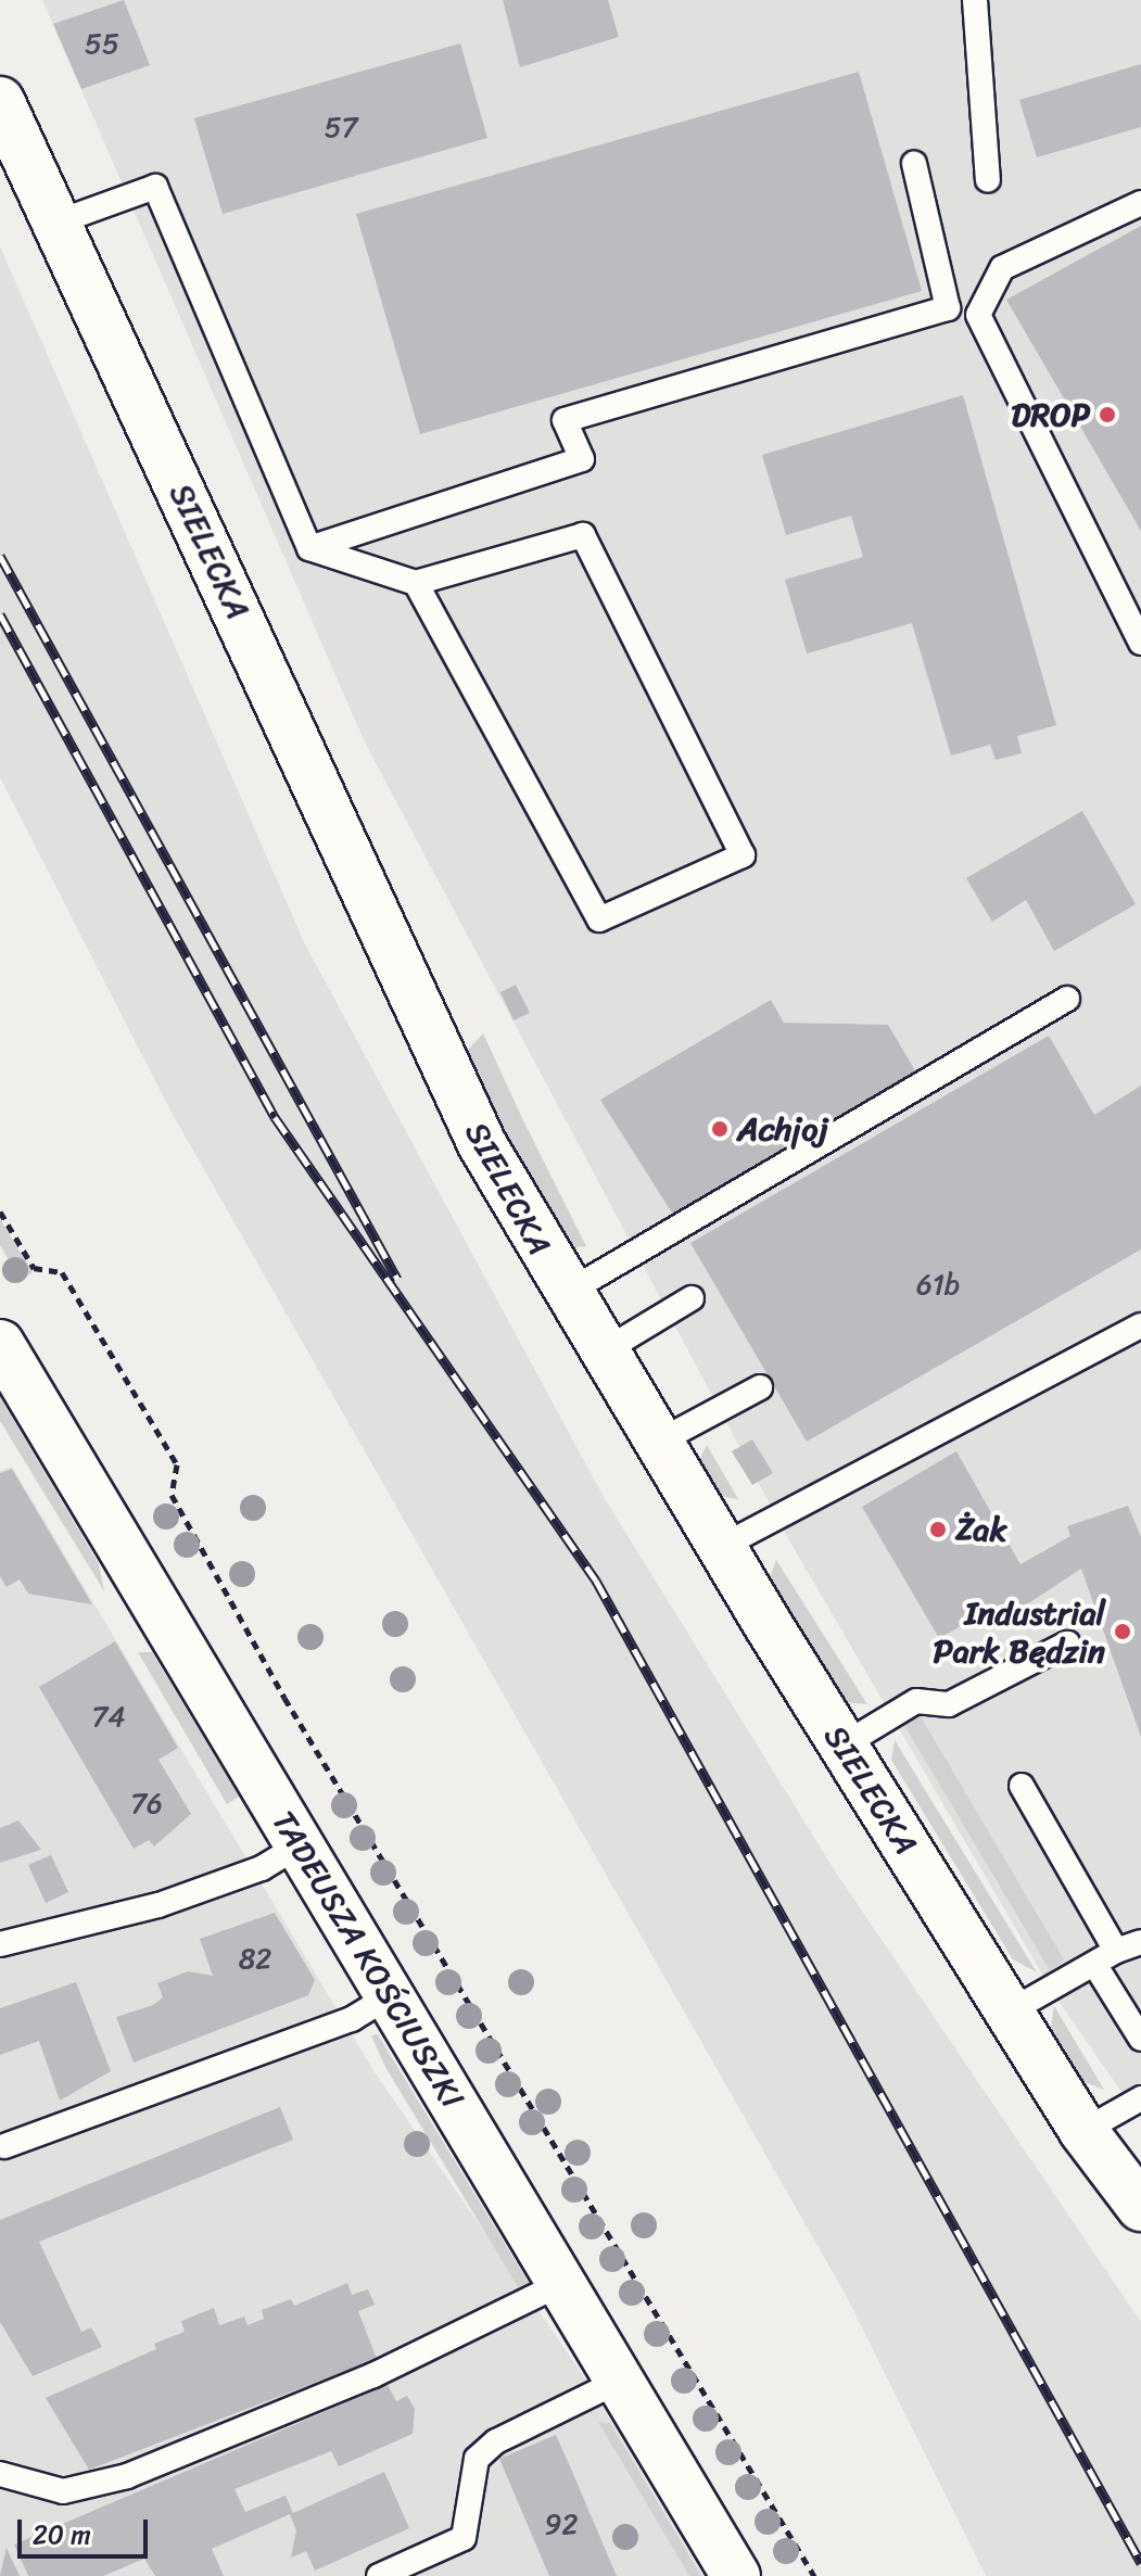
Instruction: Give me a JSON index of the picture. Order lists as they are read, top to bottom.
{
  "streets": {
    "street": ["SIELECKA", "TADEUSZA KOŚCIUSZKI"]
  },
  "places": [
    "DROP",
    "Achjoj",
    "Żak",
    "Industrial Park Będzin"
  ],
  "house_numbers": [
    "55",
    "57",
    "61b",
    "74",
    "76",
    "82",
    "92"
  ],
  "scale_bar": "20 m"
}
